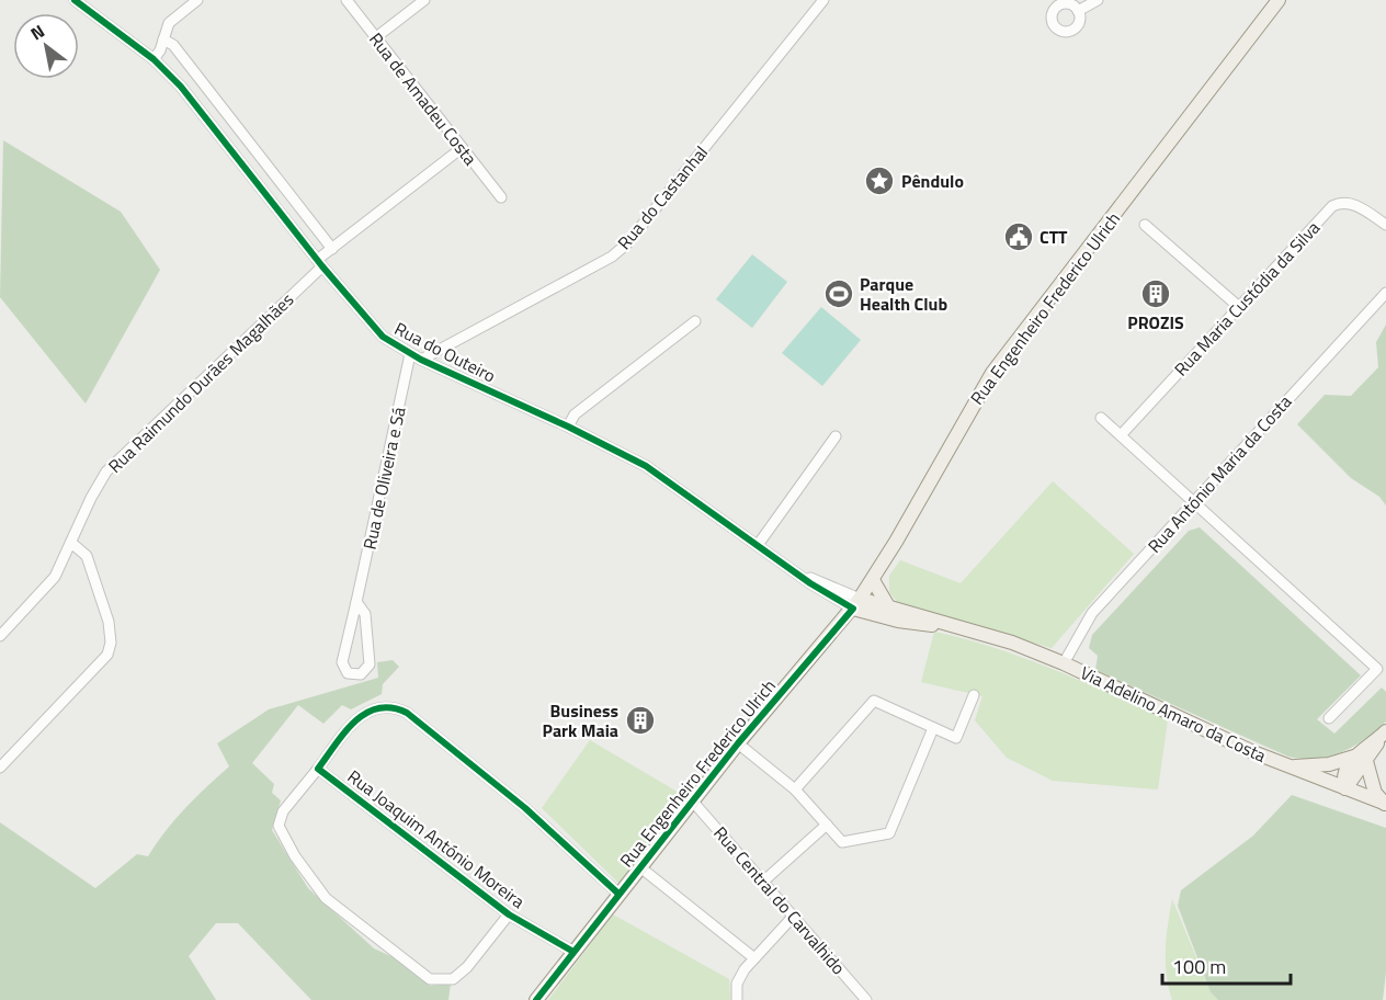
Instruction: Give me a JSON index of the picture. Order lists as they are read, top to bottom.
{
  "streets": {
    "main road": ["Rua Engenheiro Frederico Ulrich", "Via Adelino Amaro da Costa"],
    "street": [
      "Rua de Amadeu Costa",
      "Rua do Castanhal",
      "Rua Maria Custódia da Silva",
      "Rua do Outeiro",
      "Rua Raimundo Durães Magalhães",
      "Rua António Maria da Costa",
      "Rua de Oliveira e Sá",
      "Rua Joaquim António Moreira",
      "Rua Central do Carvalhido"
    ]
  },
  "crossings": [
    ["Rua do Castanhal", "Rua do Outeiro"],
    ["Rua Engenheiro Frederico Ulrich", "Rua do Outeiro"],
    ["Rua Engenheiro Frederico Ulrich", "Via Adelino Amaro da Costa"],
    ["Rua Engenheiro Frederico Ulrich", "Rua Joaquim António Moreira"],
    ["Rua Engenheiro Frederico Ulrich", "Rua Central do Carvalhido"],
    ["Rua do Outeiro", "Rua Raimundo Durães Magalhães"],
    ["Rua do Outeiro", "Rua de Oliveira e Sá"],
    ["Rua do Outeiro", "Via Adelino Amaro da Costa"],
    ["Rua António Maria da Costa", "Via Adelino Amaro da Costa"]
  ],
  "places": {
    "place": ["Pêndulo"],
    "public building": ["CTT"],
    "sports": ["Parque Health Club"],
    "building": ["PROZIS", "Business Park Maia"]
  },
  "scale_bar": "100 m",
  "north": "top left"
}
